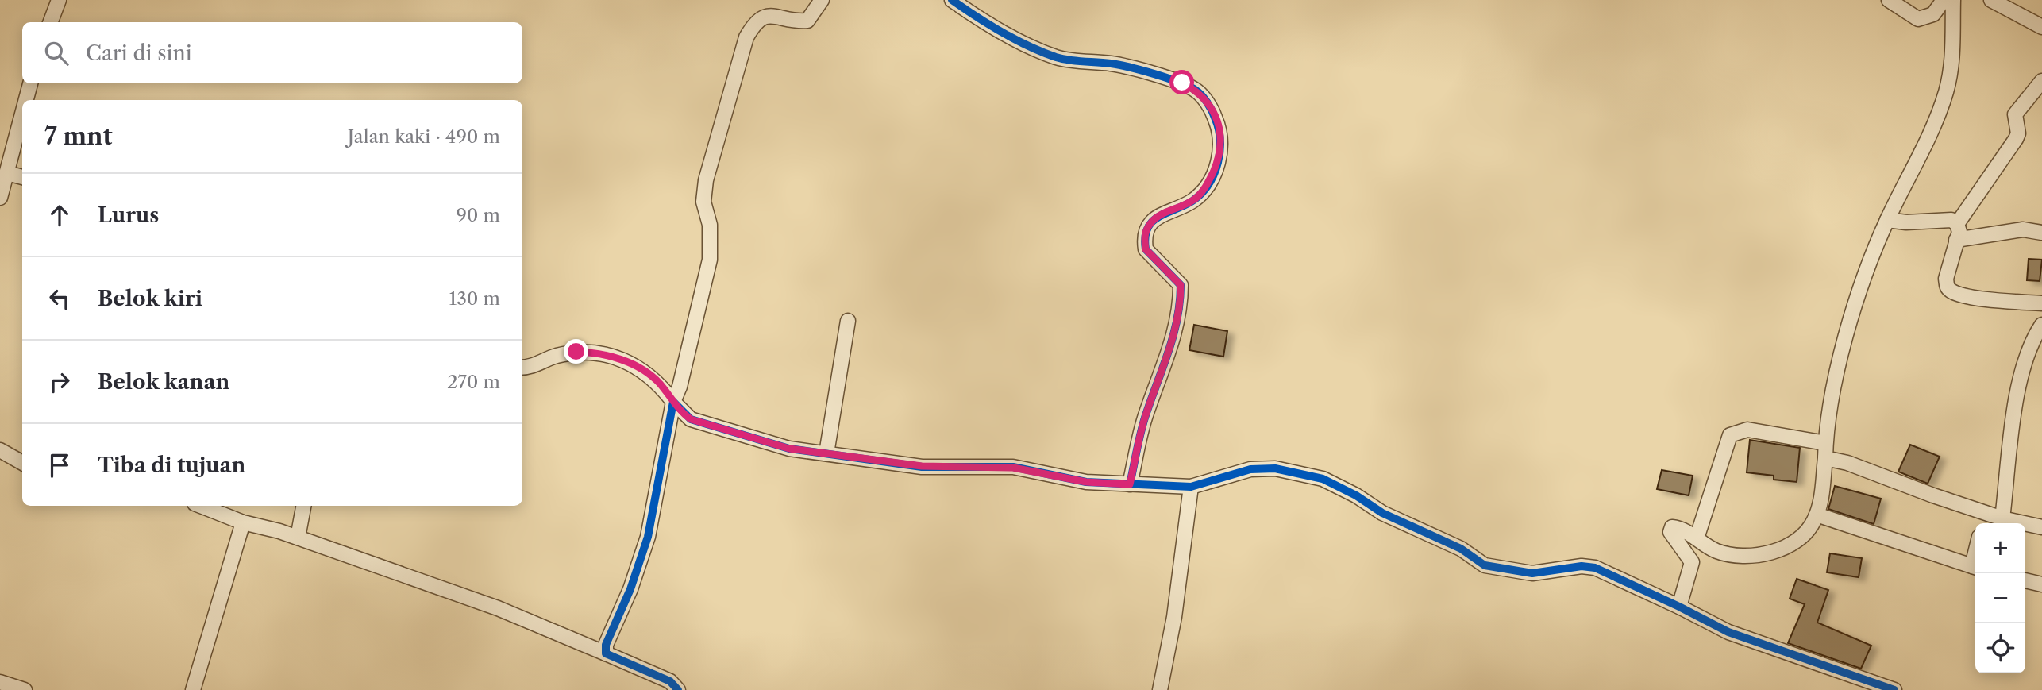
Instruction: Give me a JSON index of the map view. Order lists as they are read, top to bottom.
{
  "page": {
    "search": "Cari di sini",
    "heading": ["7 mnt", "Jalan kaki · 490 m"],
    "list": [
      ["Lurus", "90 m"],
      ["Belok kiri", "130 m"],
      ["Belok kanan", "270 m"],
      "Tiba di tujuan"
    ],
    "map_buttons": ["+", "−"]
  }
}
